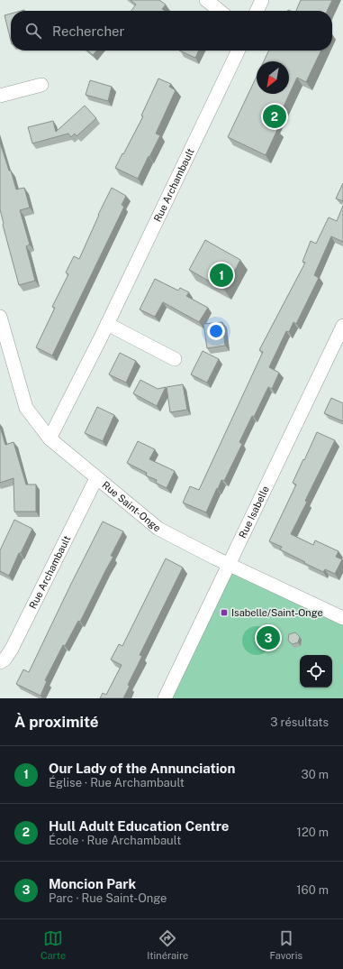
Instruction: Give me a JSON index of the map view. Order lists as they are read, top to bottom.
{
  "streets": {
    "street": ["Rue Archambault", "Rue Saint-Onge", "Rue Isabelle"]
  },
  "crossings": [
    ["Rue Archambault", "Rue Saint-Onge"],
    ["Rue Saint-Onge", "Rue Isabelle"]
  ],
  "places": {
    "transit": ["Isabelle/Saint-Onge"]
  },
  "north": "bottom left",
  "page": {
    "search": "Rechercher",
    "pins": ["2", "1", "3"],
    "heading": ["À proximité", "3 résultats"],
    "list": [
      {
        "mark": "1",
        "name": "Our Lady of the Annunciation",
        "note": "Église · Rue Archambault",
        "value": "30 m"
      },
      {
        "mark": "2",
        "name": "Hull Adult Education Centre",
        "note": "École · Rue Archambault",
        "value": "120 m"
      },
      {
        "mark": "3",
        "name": "Moncion Park",
        "note": "Parc · Rue Saint-Onge",
        "value": "160 m"
      }
    ],
    "nav": ["Carte", "Itinéraire", "Favoris"]
  }
}
